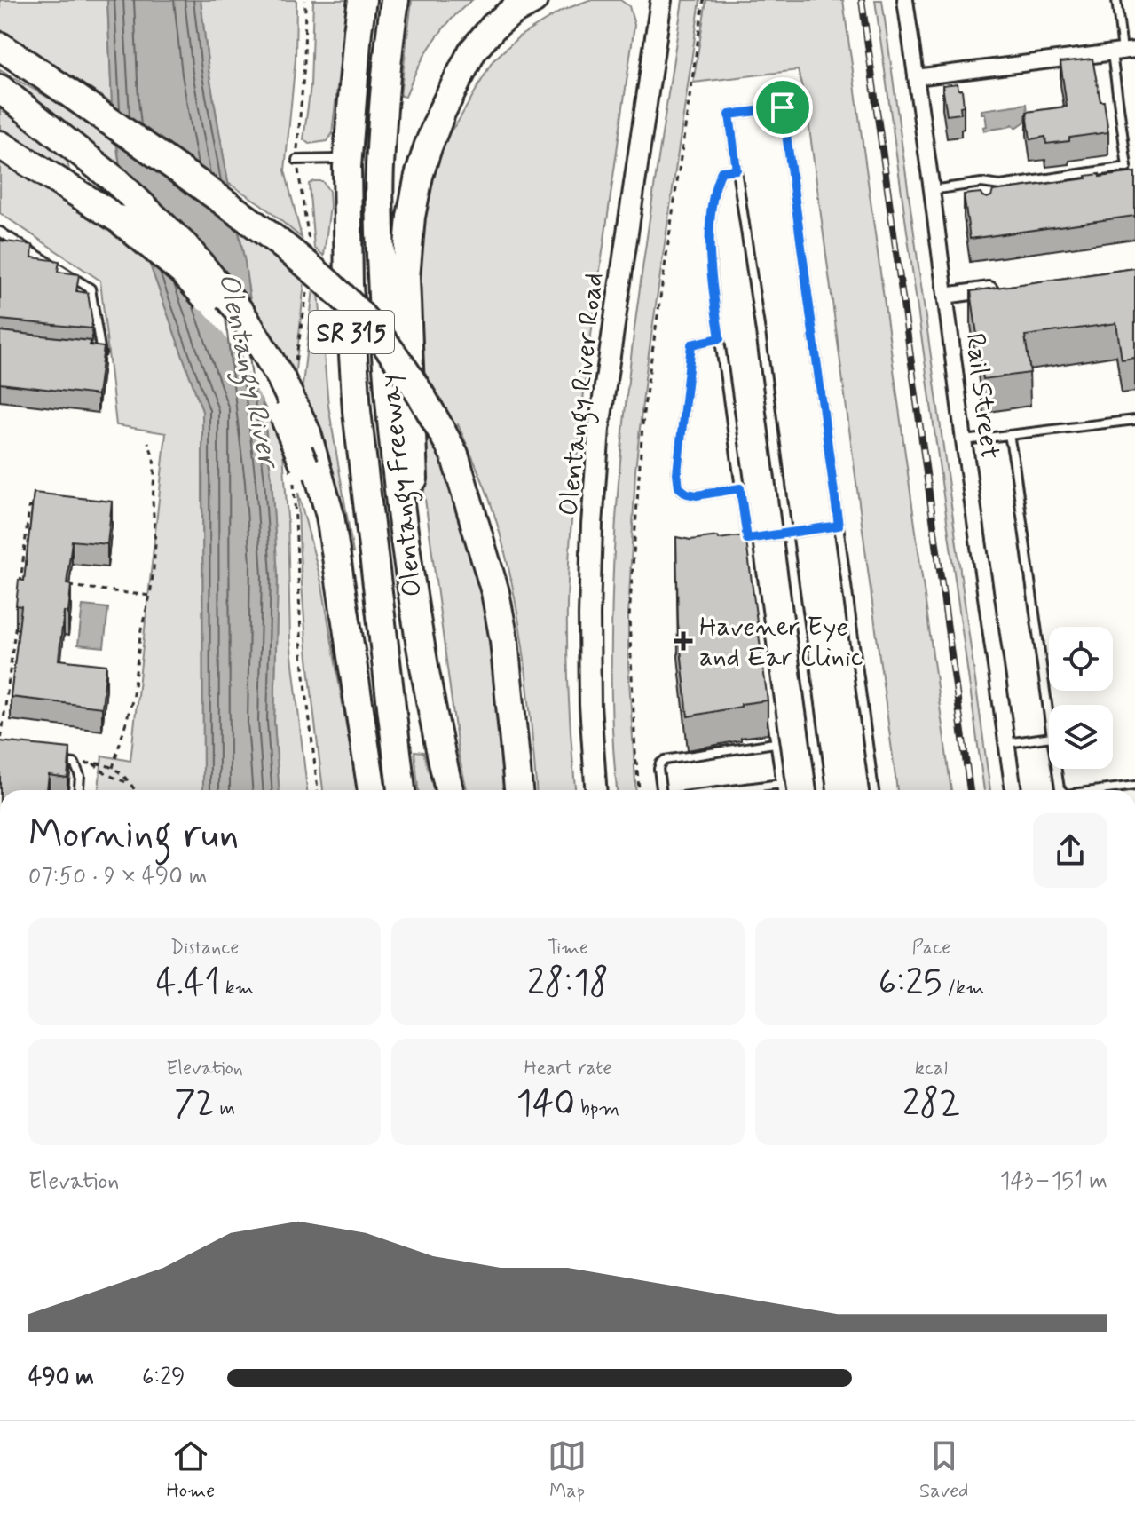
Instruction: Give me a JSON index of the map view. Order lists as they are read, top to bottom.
{
  "streets": {
    "highway": ["SR 315", "Olentangy Freeway"],
    "main road": ["Olentangy River Road"],
    "street": ["Rail Street"]
  },
  "water": ["Olentangy River"],
  "places": {
    "health": ["Havener Eye and Ear Clinic"]
  },
  "page": {
    "heading": ["Morning run", "07:50 · 9 × 490 m"],
    "stats": [
      ["Distance", "4.41 km"],
      ["Time", "28:18"],
      ["Pace", "6:25 /km"],
      ["Elevation", "72 m"],
      ["Heart rate", "140 bpm"],
      ["kcal", "282"]
    ],
    "chart": ["Elevation", "143–151 m"],
    "list": [
      {
        "name": "490 m",
        "note": "6:29"
      }
    ],
    "tabs": ["Home", "Map", "Saved"]
  }
}
